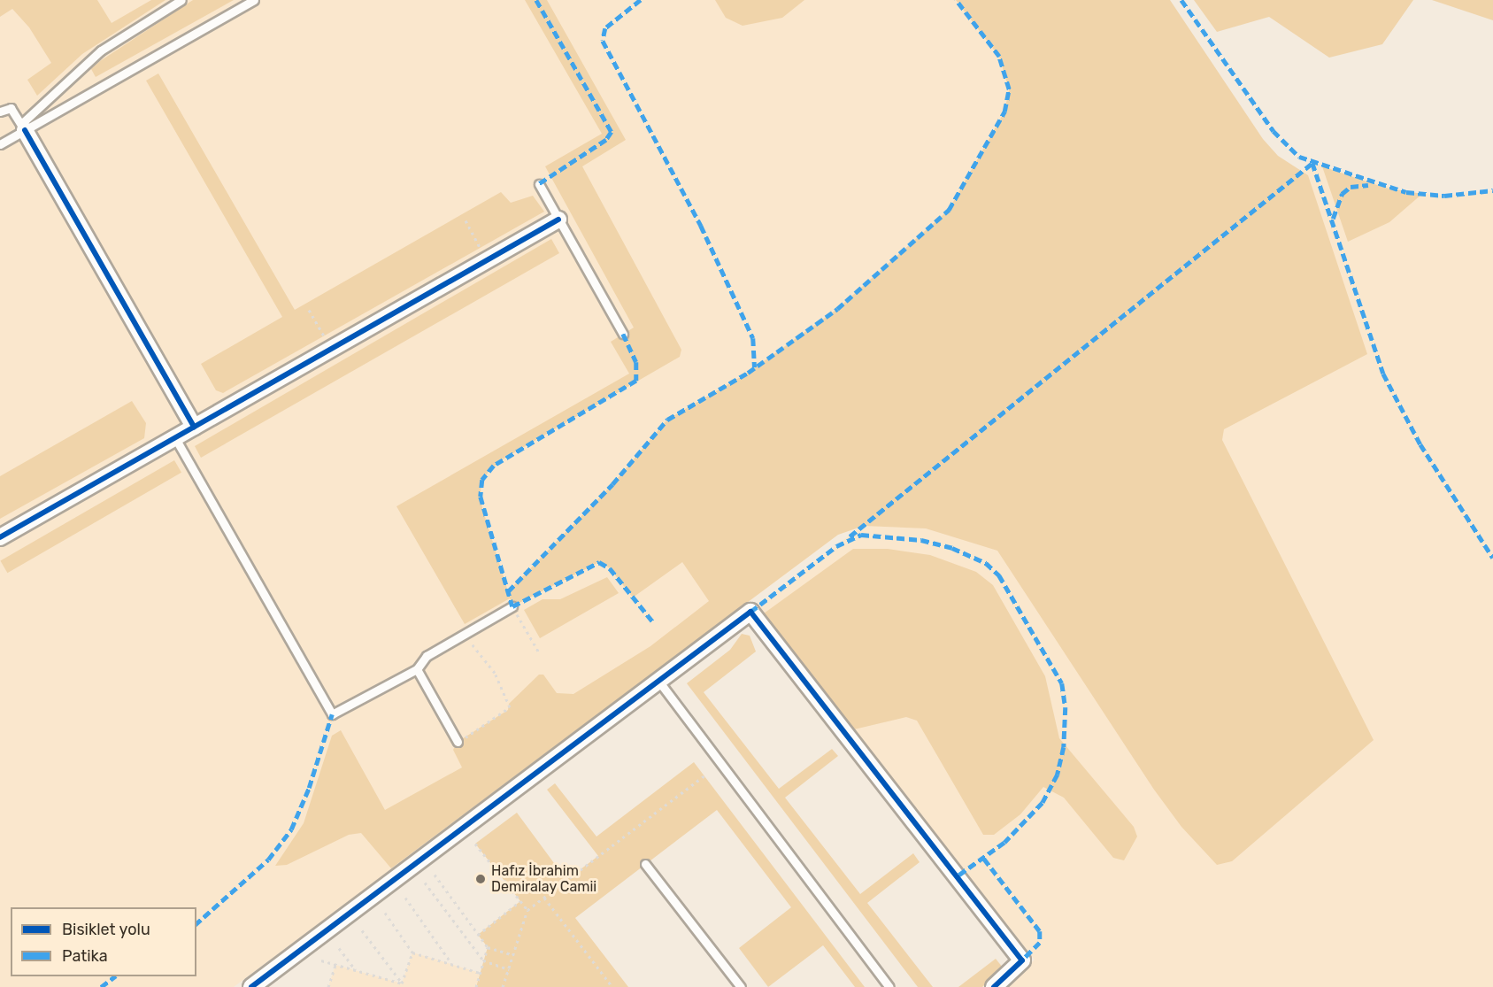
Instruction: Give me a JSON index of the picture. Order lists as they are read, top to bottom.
{
  "places": ["Hafız İbrahim Demiralay Camii"],
  "legend": ["Bisiklet yolu", "Patika"]
}
